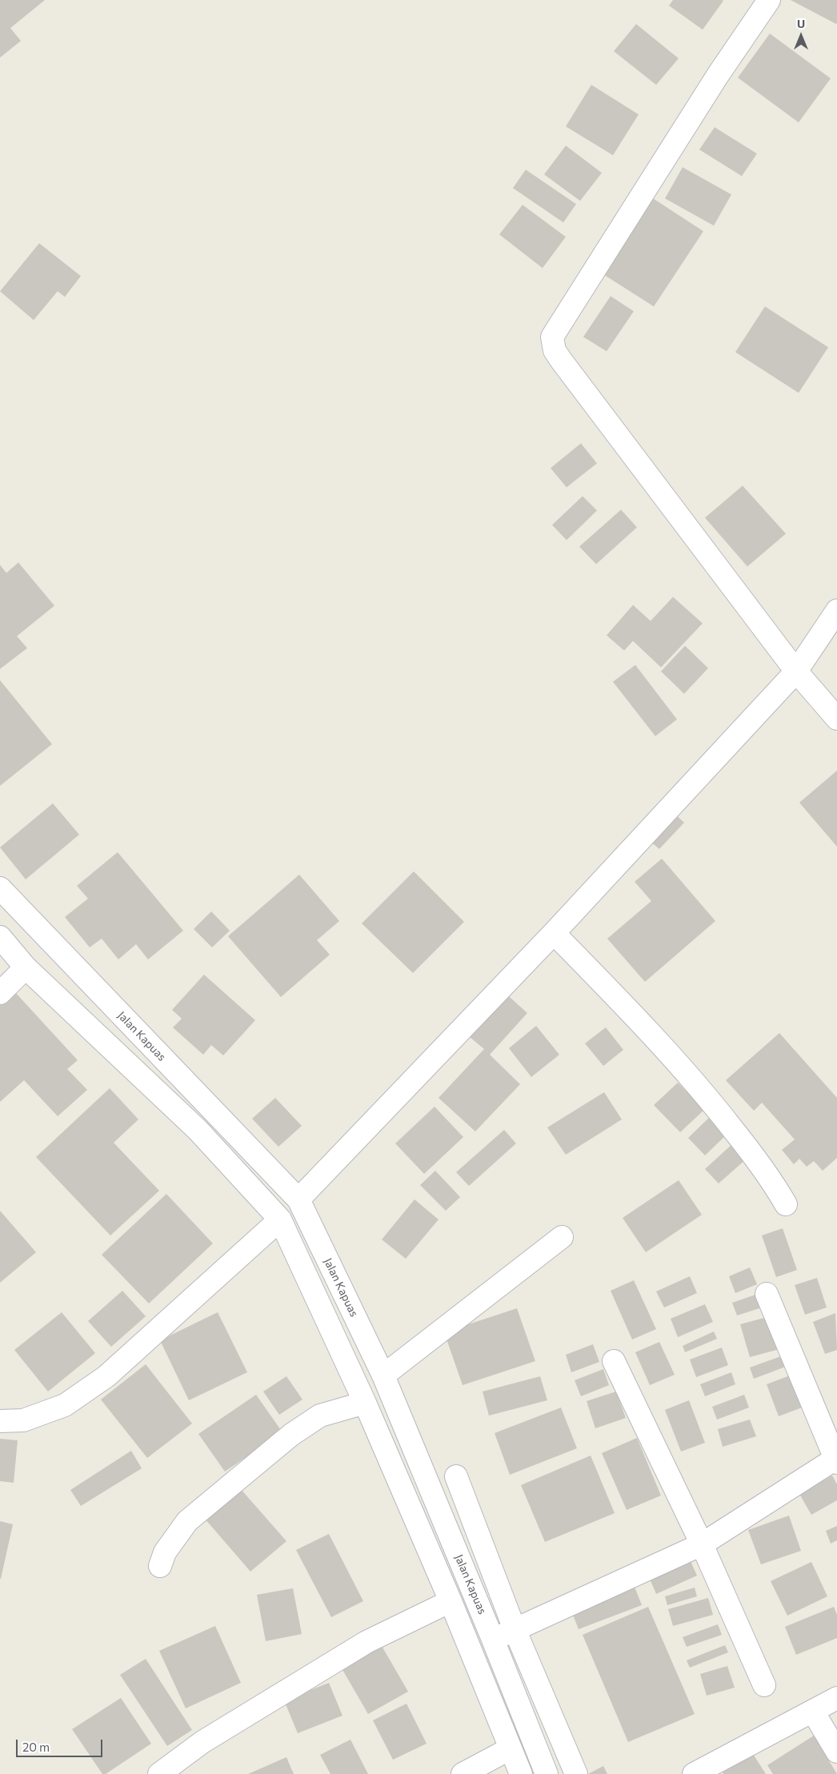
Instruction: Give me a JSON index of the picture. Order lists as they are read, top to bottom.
{
  "streets": {
    "street": ["Jalan Kapuas"]
  },
  "scale_bar": "20 m",
  "north": "top"
}
